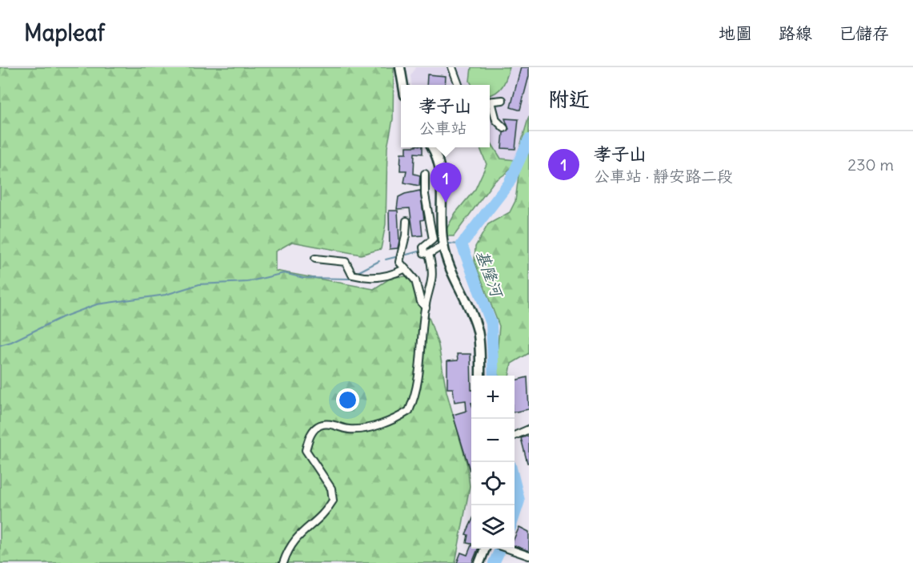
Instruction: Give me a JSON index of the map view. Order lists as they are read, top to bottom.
{
  "water": ["基隆河"],
  "page": {
    "header": "Mapleaf",
    "nav": ["地圖", "路線", "已儲存"],
    "heading": "附近",
    "popup": ["孝子山", "公車站"],
    "list": [
      {
        "mark": "1",
        "name": "孝子山",
        "note": "公車站 · 靜安路二段",
        "value": "230 m"
      }
    ],
    "pins": "1",
    "map_buttons": ["+", "−"]
  }
}
